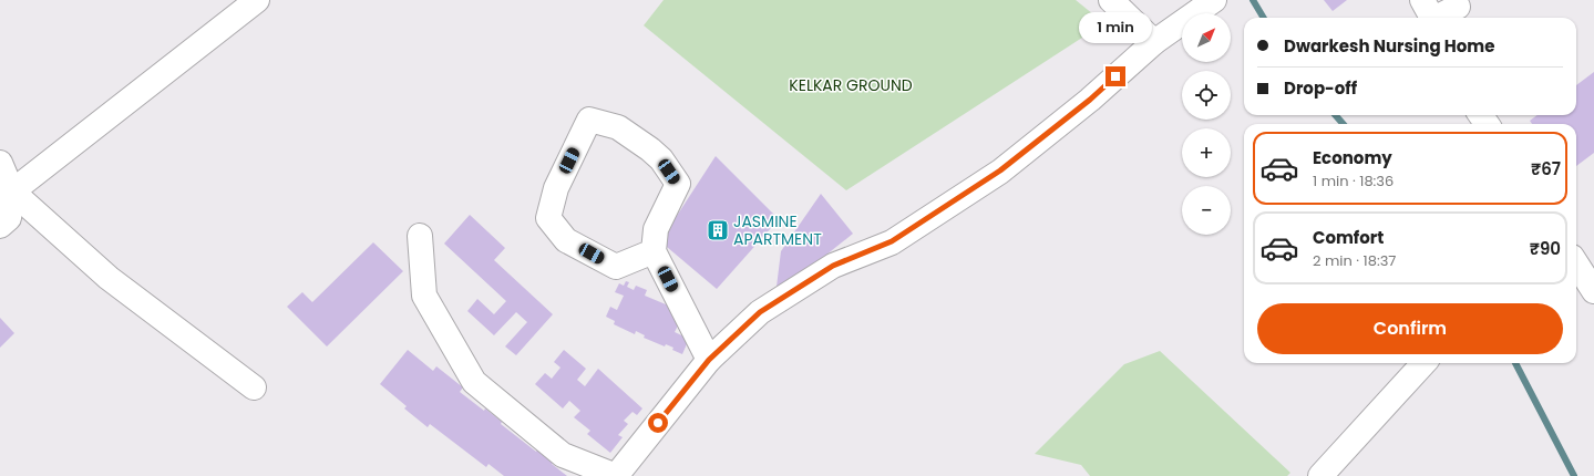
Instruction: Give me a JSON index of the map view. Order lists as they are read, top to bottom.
{
  "parks": ["KELKAR GROUND"],
  "places": {
    "building": ["JASMINE APARTMENT"]
  },
  "north": "top right",
  "page": {
    "bubble": "1 min",
    "map_buttons": ["+", "−"],
    "banner": ["Dwarkesh Nursing Home", "Drop-off"],
    "list": [
      {
        "name": "Economy",
        "note": "1 min · 18:36",
        "value": "₹67"
      },
      {
        "name": "Comfort",
        "note": "2 min · 18:37",
        "value": "₹90"
      }
    ],
    "buttons": "Confirm"
  }
}
